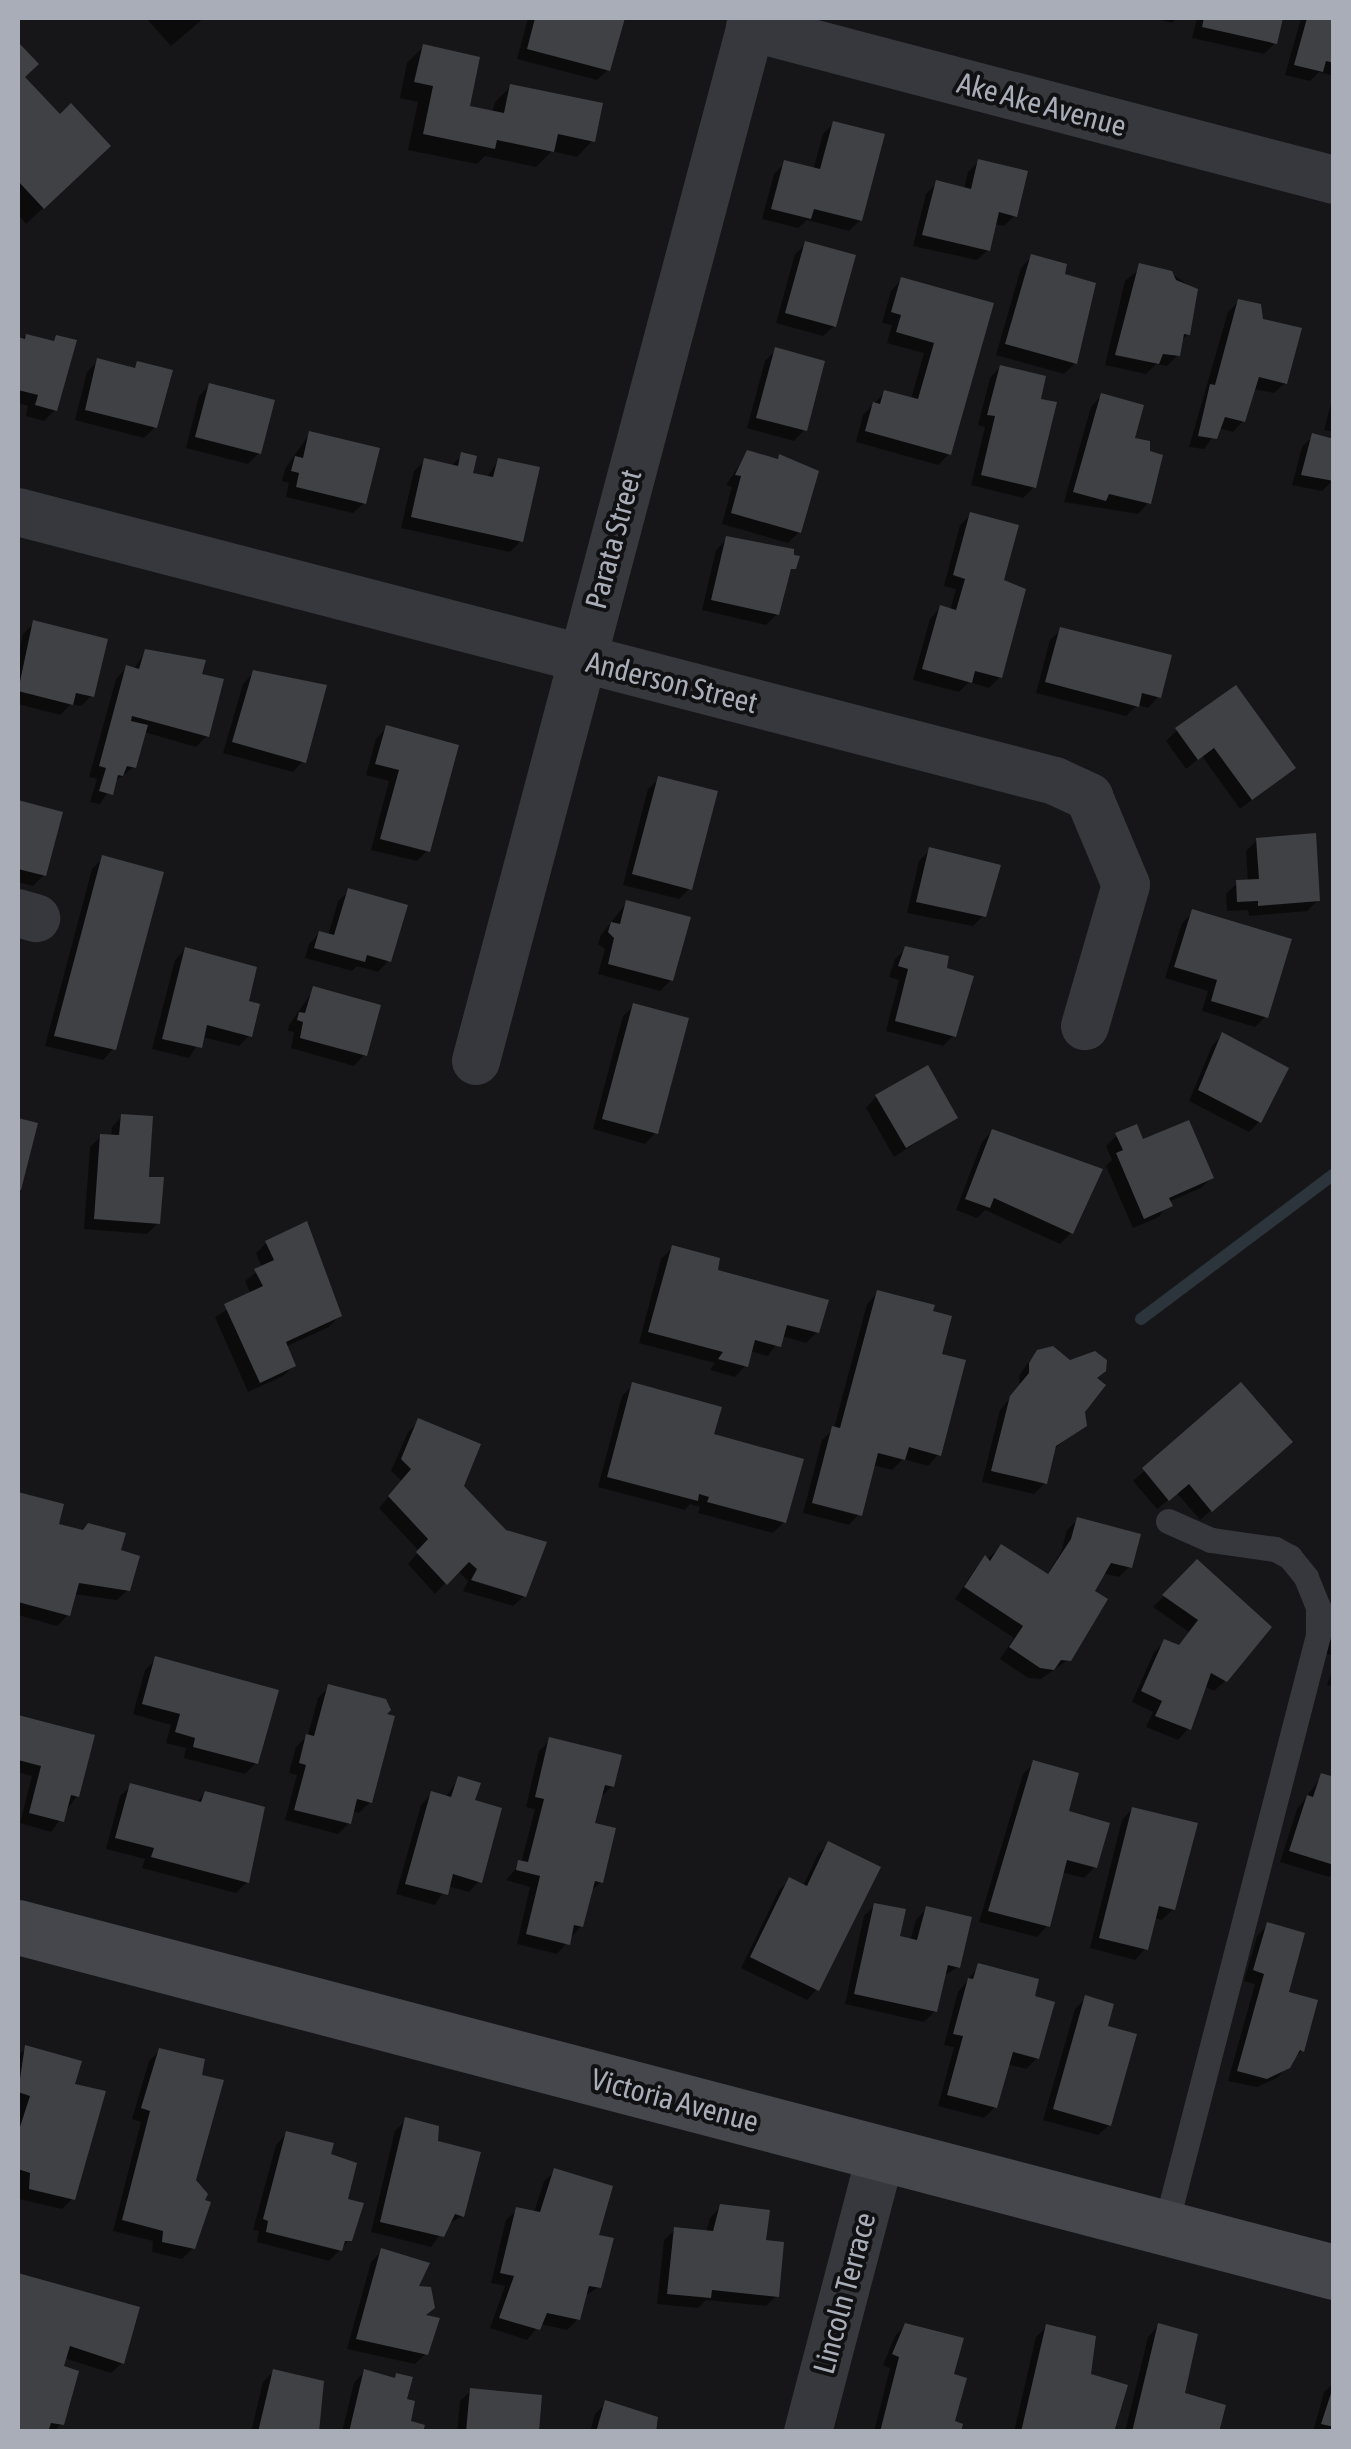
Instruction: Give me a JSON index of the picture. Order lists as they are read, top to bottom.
{
  "streets": {
    "street": [
      "Ake Ake Avenue",
      "Parata Street",
      "Anderson Street",
      "Victoria Avenue",
      "Lincoln Terrace"
    ]
  },
  "crossings": [
    ["Ake Ake Avenue", "Parata Street"],
    ["Parata Street", "Anderson Street"],
    ["Victoria Avenue", "Lincoln Terrace"]
  ]
}
